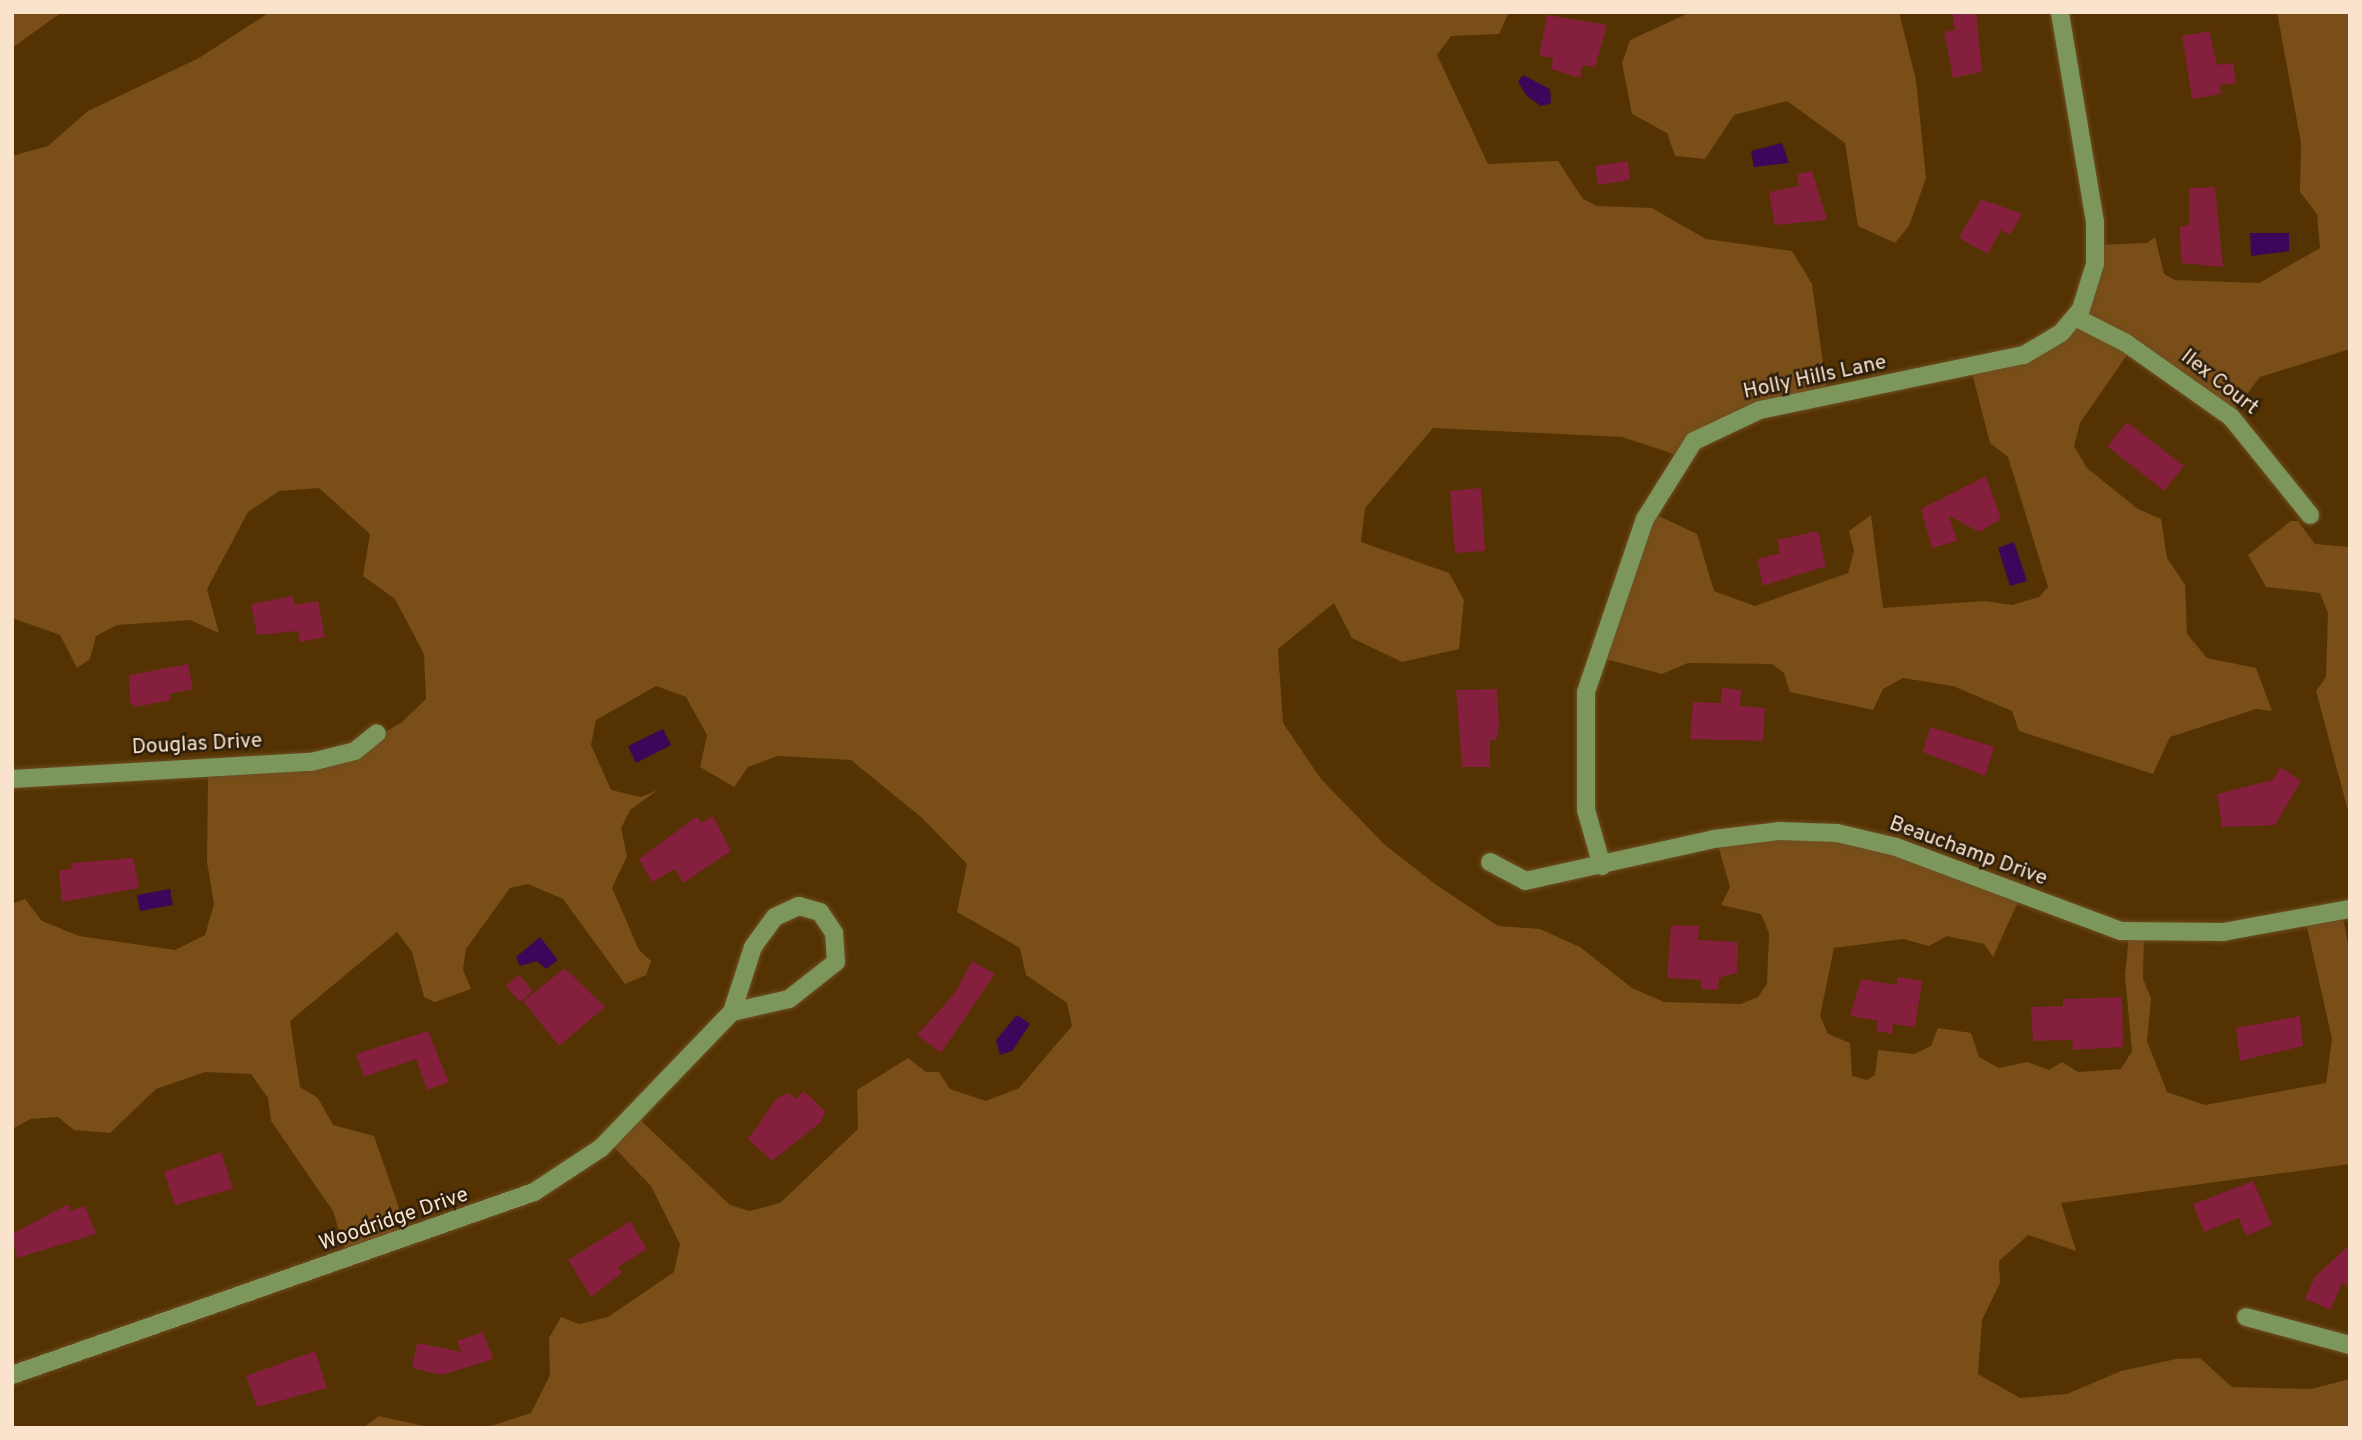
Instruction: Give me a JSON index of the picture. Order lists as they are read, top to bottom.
{
  "streets": {
    "street": [
      "Holly Hills Lane",
      "Ilex Court",
      "Douglas Drive",
      "Beauchamp Drive",
      "Woodridge Drive"
    ]
  },
  "crossings": [
    ["Holly Hills Lane", "Ilex Court"],
    ["Holly Hills Lane", "Beauchamp Drive"]
  ]
}
